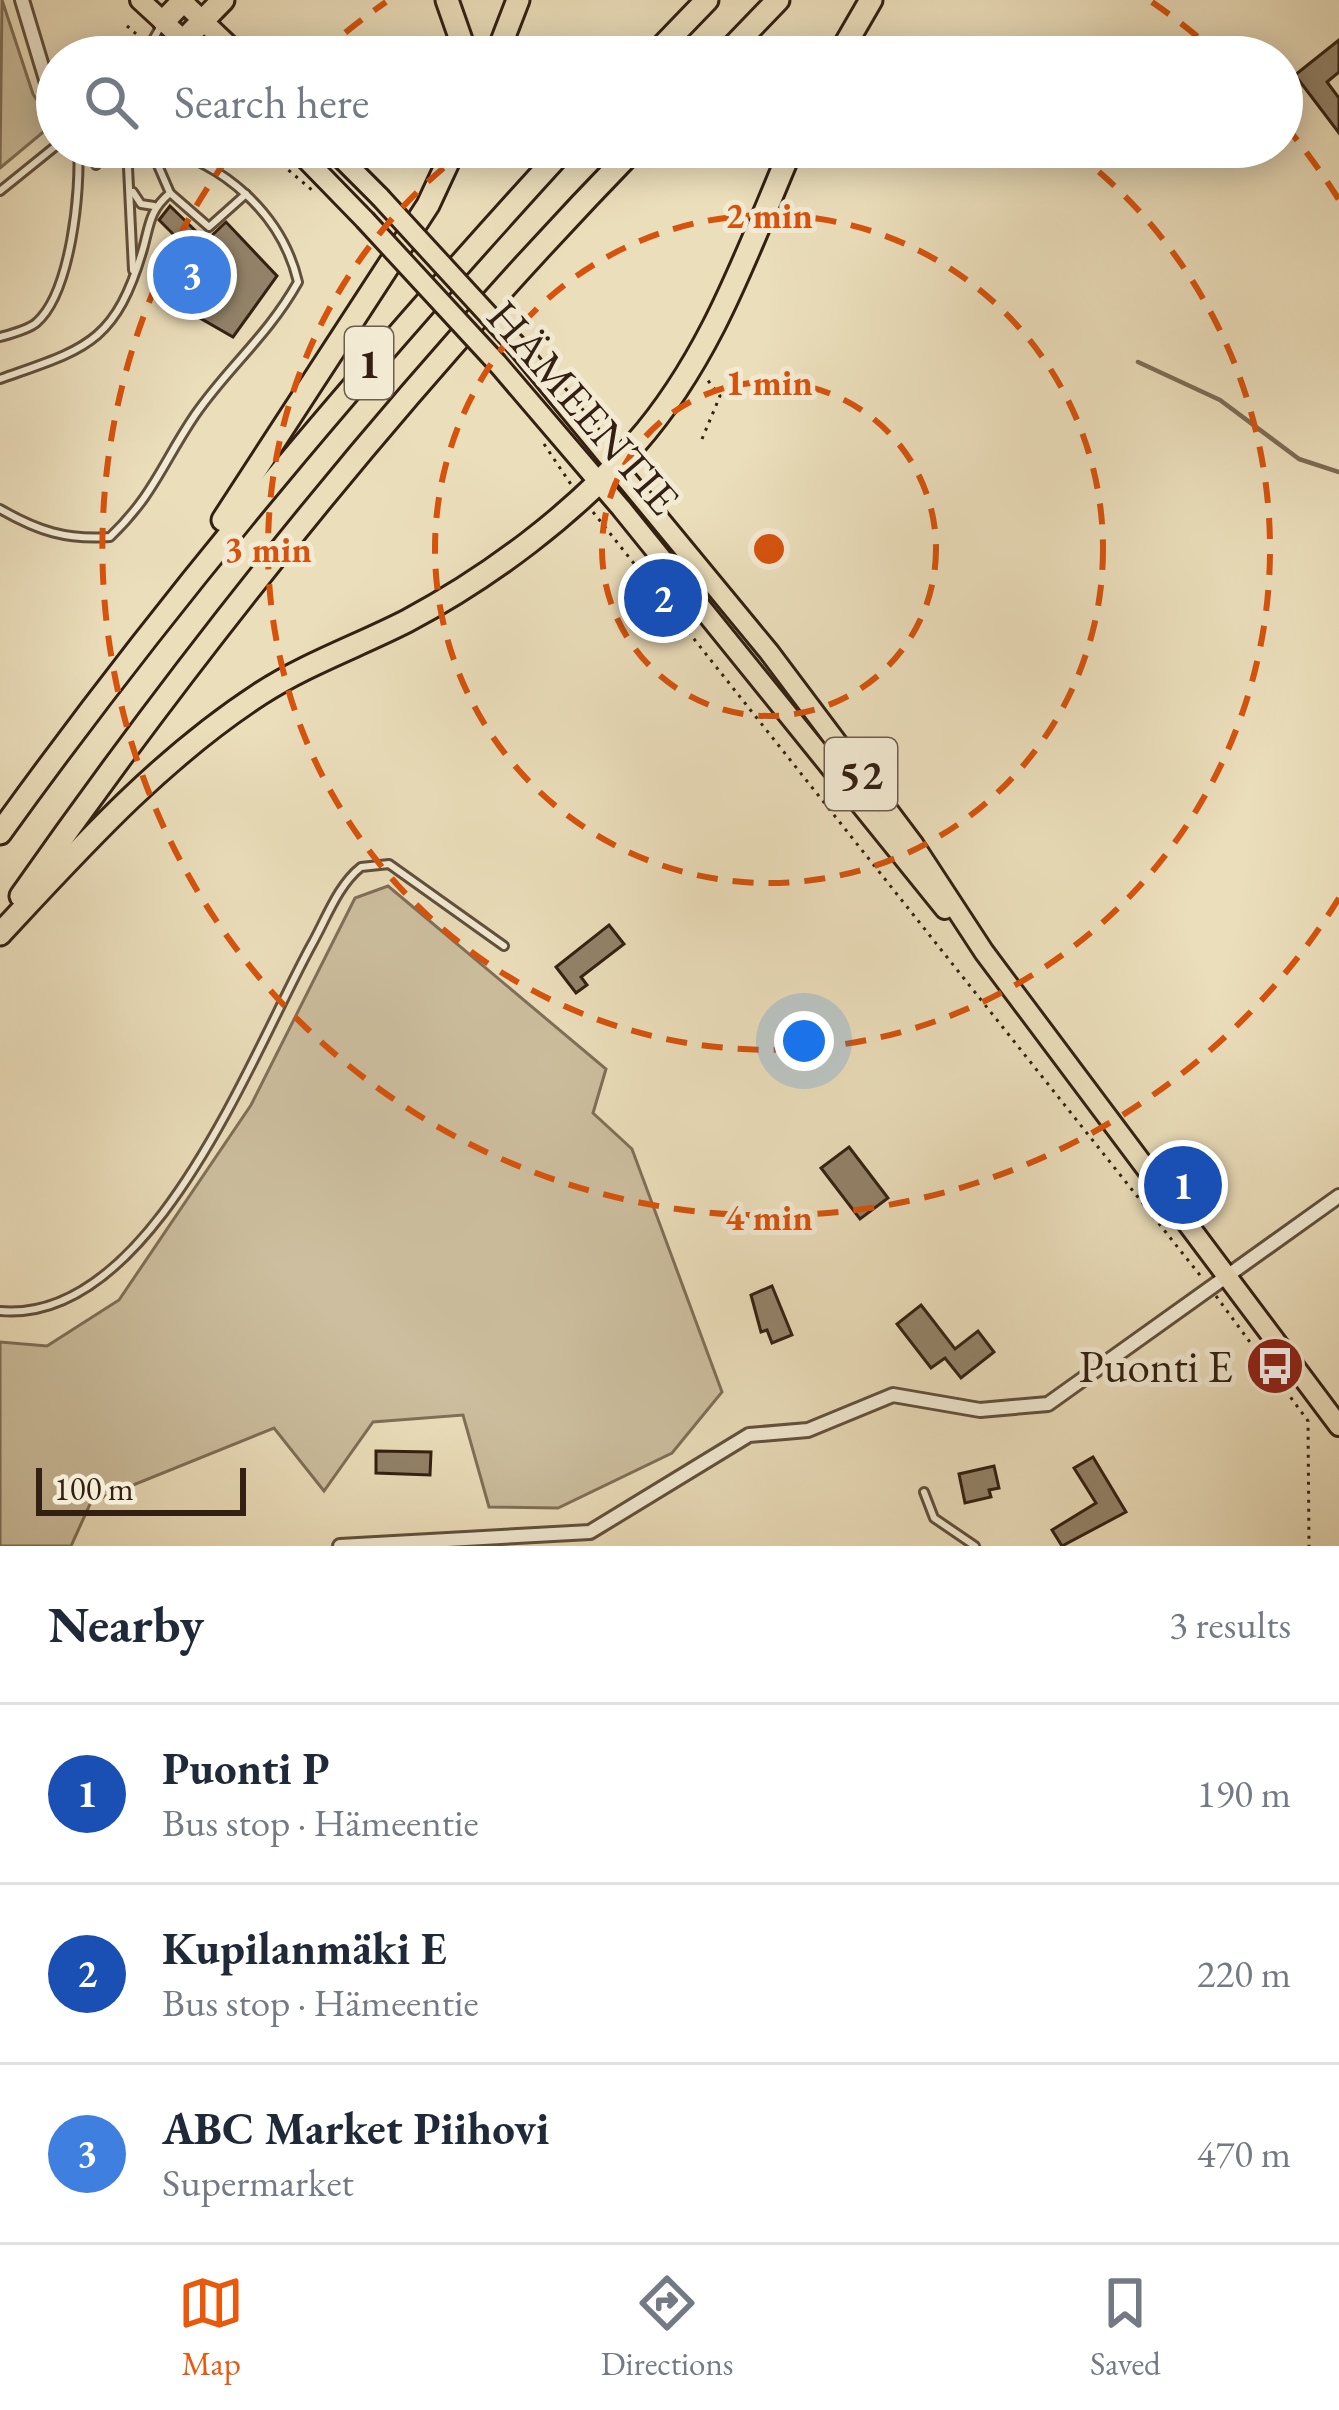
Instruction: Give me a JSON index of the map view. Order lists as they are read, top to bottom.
{
  "streets": {
    "highway": ["1"],
    "main road": ["HÄMEENTIE", "52"]
  },
  "places": {
    "bus stop": ["Puonti E"]
  },
  "scale_bar": "100 m",
  "page": {
    "search": "Search here",
    "pins": ["3", "2", "1"],
    "scale": "100 m",
    "heading": ["Nearby", "3 results"],
    "list": [
      {
        "mark": "1",
        "name": "Puonti P",
        "note": "Bus stop · Hämeentie",
        "value": "190 m"
      },
      {
        "mark": "2",
        "name": "Kupilanmäki E",
        "note": "Bus stop · Hämeentie",
        "value": "220 m"
      },
      {
        "mark": "3",
        "name": "ABC Market Piihovi",
        "note": "Supermarket",
        "value": "470 m"
      }
    ],
    "nav": ["Map", "Directions", "Saved"]
  },
  "rings": [
    "2 min",
    "1 min",
    "3 min",
    "4 min"
  ]
}
